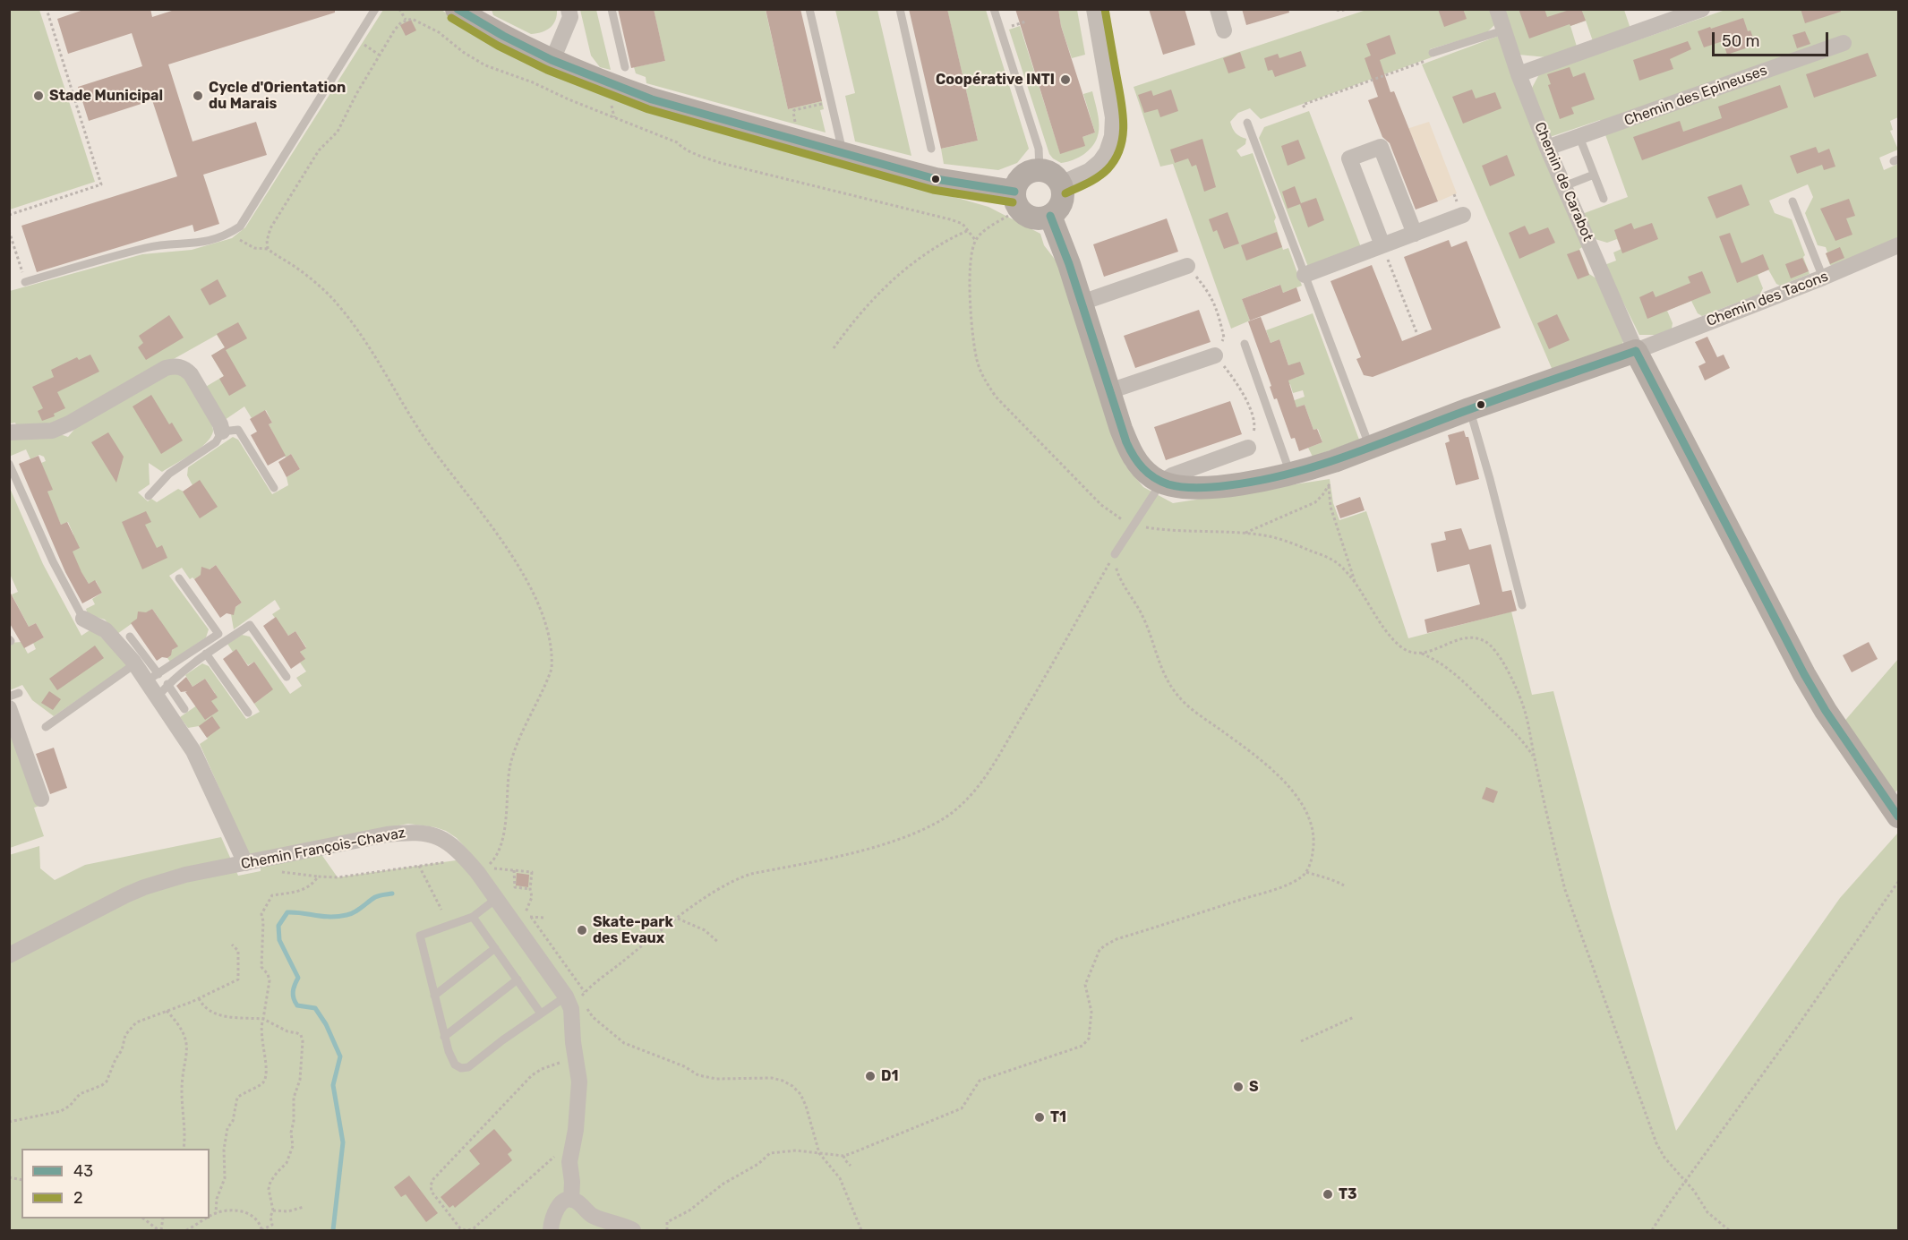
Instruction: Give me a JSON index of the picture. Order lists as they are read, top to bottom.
{
  "streets": {
    "street": [
      "Chemin des Epineuses",
      "Chemin de Carabot",
      "Chemin des Tacons",
      "Chemin François-Chavaz"
    ]
  },
  "crossings": [
    ["Chemin des Epineuses", "Chemin de Carabot"],
    ["Chemin de Carabot", "Chemin des Tacons"]
  ],
  "places": [
    "Coopérative INTI",
    "Stade Municipal",
    "Cycle d'Orientation du Marais",
    "Skate-park des Evaux",
    "D1",
    "S",
    "T1",
    "T3"
  ],
  "lines": ["transit line 43", "transit line 2"],
  "legend": ["43", "2"],
  "scale_bar": "50 m"
}
